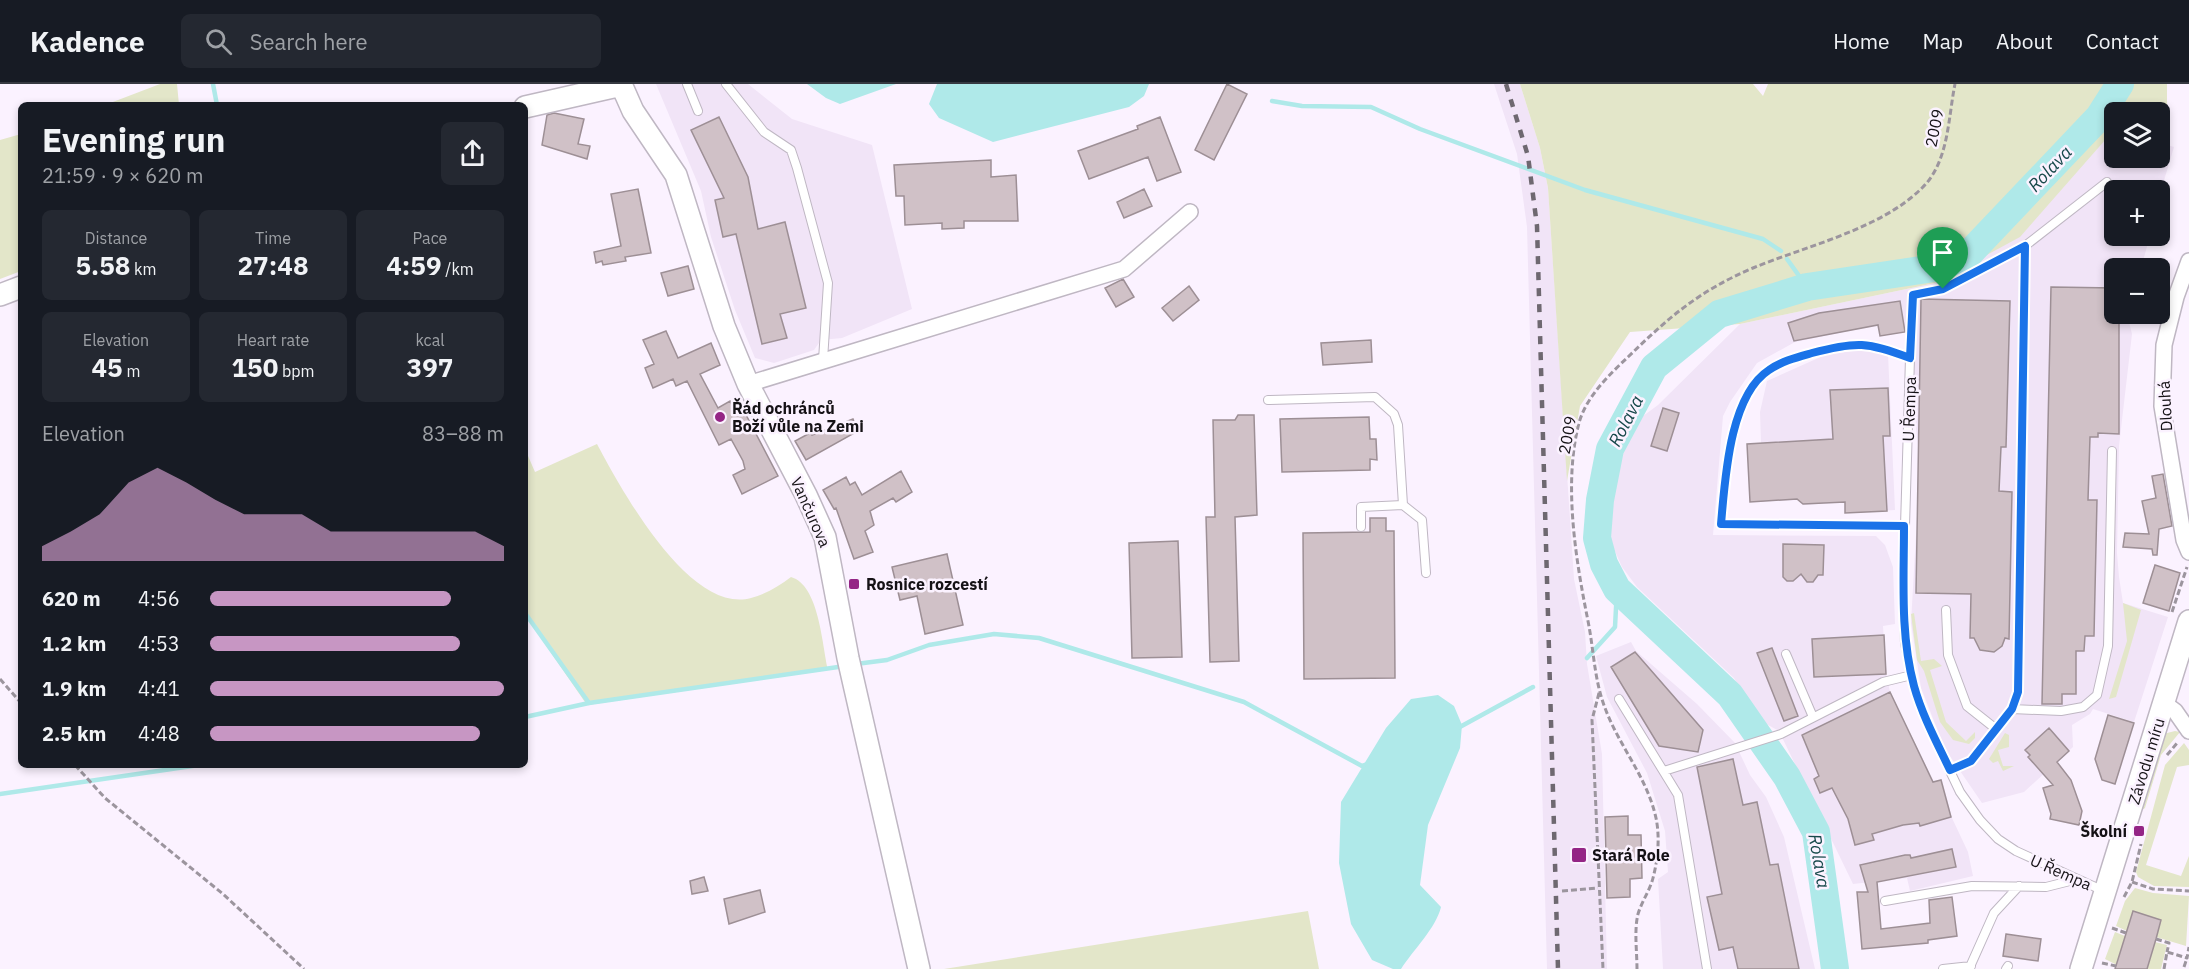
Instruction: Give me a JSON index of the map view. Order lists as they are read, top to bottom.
{
  "streets": {
    "street": ["Dlouhá", "Vančurova", "Závodu míru"],
    "lane": ["U Řempa"],
    "path": ["2009"]
  },
  "crossings": [
    ["U Řempa", "Závodu míru"]
  ],
  "water": ["Rolava"],
  "places": {
    "other": ["Řád ochránců Boží vůle na Zemi"],
    "transit": ["Rosnice rozcestí", "Školní", "Stará Role"]
  },
  "page": {
    "header": "Kadence",
    "search": "Search here",
    "nav": [
      "Home",
      "Map",
      "About",
      "Contact"
    ],
    "map_buttons": ["+", "−"],
    "heading": ["Evening run", "21:59 · 9 × 620 m"],
    "stats": [
      ["Distance", "5.58 km"],
      ["Time", "27:48"],
      ["Pace", "4:59 /km"],
      ["Elevation", "45 m"],
      ["Heart rate", "150 bpm"],
      ["kcal", "397"]
    ],
    "chart": ["Elevation", "83–88 m"],
    "list": [
      {
        "name": "620 m",
        "note": "4:56"
      },
      {
        "name": "1.2 km",
        "note": "4:53"
      },
      {
        "name": "1.9 km",
        "note": "4:41"
      },
      {
        "name": "2.5 km",
        "note": "4:48"
      }
    ]
  }
}
